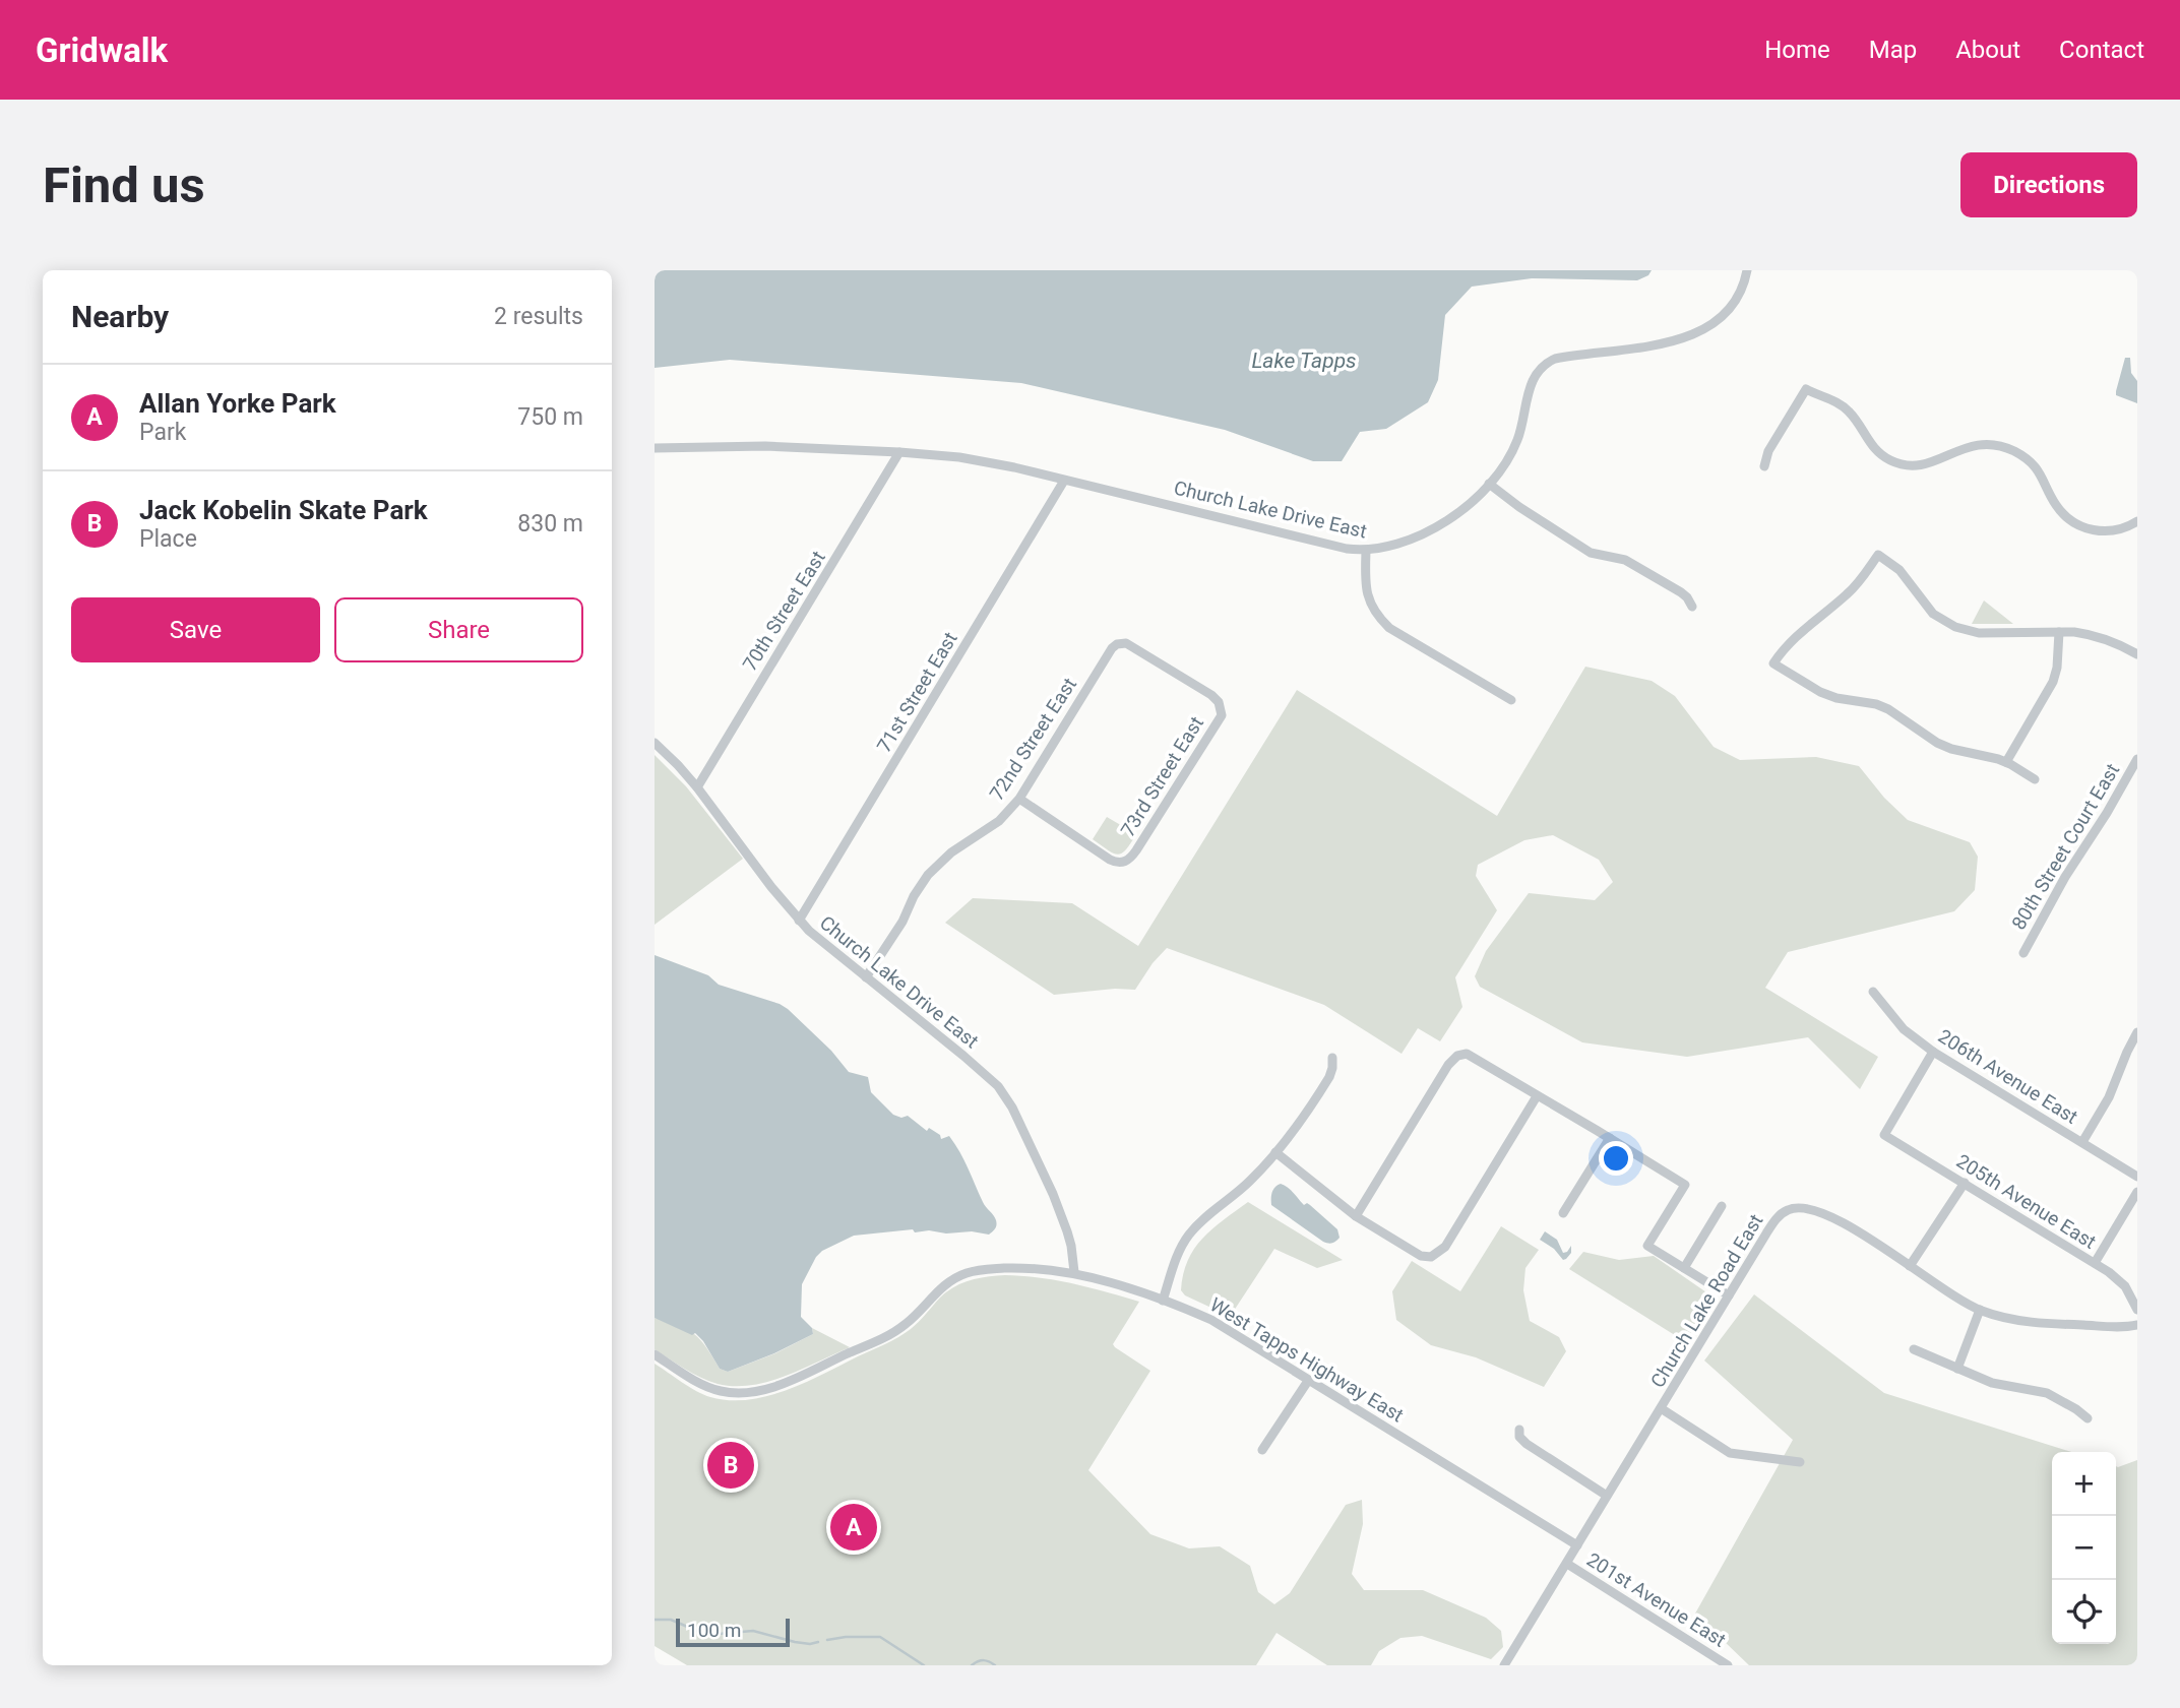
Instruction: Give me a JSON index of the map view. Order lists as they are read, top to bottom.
{
  "streets": {
    "street": [
      "Church Lake Drive East",
      "70th Street East",
      "71st Street East",
      "72nd Street East",
      "73rd Street East",
      "80th Street Court East",
      "206th Avenue East",
      "205th Avenue East",
      "Church Lake Road East",
      "West Tapps Highway East",
      "201st Avenue East"
    ]
  },
  "crossings": [
    ["Church Lake Drive East", "70th Street East"],
    ["Church Lake Drive East", "71st Street East"],
    ["Church Lake Drive East", "72nd Street East"],
    ["Church Lake Drive East", "West Tapps Highway East"],
    ["72nd Street East", "73rd Street East"],
    ["206th Avenue East", "205th Avenue East"],
    ["Church Lake Road East", "West Tapps Highway East"],
    ["Church Lake Road East", "201st Avenue East"]
  ],
  "water": ["Lake Tapps"],
  "scale_bar": "100 m",
  "page": {
    "header": "Gridwalk",
    "nav": [
      "Home",
      "Map",
      "About",
      "Contact"
    ],
    "buttons": [
      "Directions",
      ["Save", "Share"]
    ],
    "title": "Find us",
    "heading": ["Nearby", "2 results"],
    "list": [
      {
        "mark": "A",
        "name": "Allan Yorke Park",
        "note": "Park",
        "value": "750 m"
      },
      {
        "mark": "B",
        "name": "Jack Kobelin Skate Park",
        "note": "Place",
        "value": "830 m"
      }
    ],
    "pins": ["B", "A"],
    "map_buttons": ["+", "−"],
    "scale": "100 m"
  }
}
